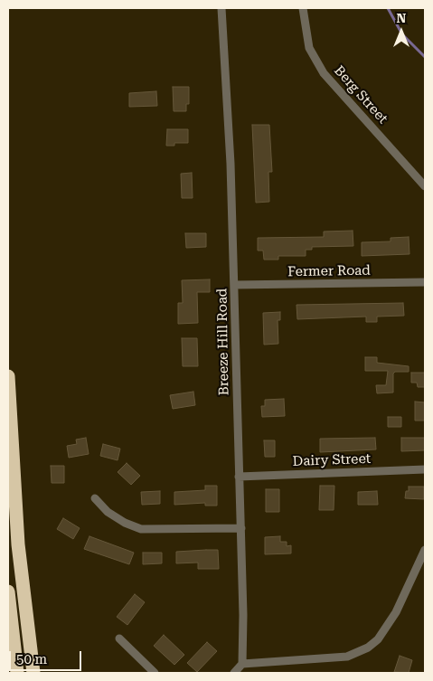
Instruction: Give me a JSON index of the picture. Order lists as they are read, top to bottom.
{
  "streets": {
    "street": [
      "Berg Street",
      "Fermer Road",
      "Breeze Hill Road",
      "Dairy Street"
    ]
  },
  "crossings": [
    ["Fermer Road", "Breeze Hill Road"],
    ["Breeze Hill Road", "Dairy Street"]
  ],
  "scale_bar": "50 m",
  "north": "top"
}
